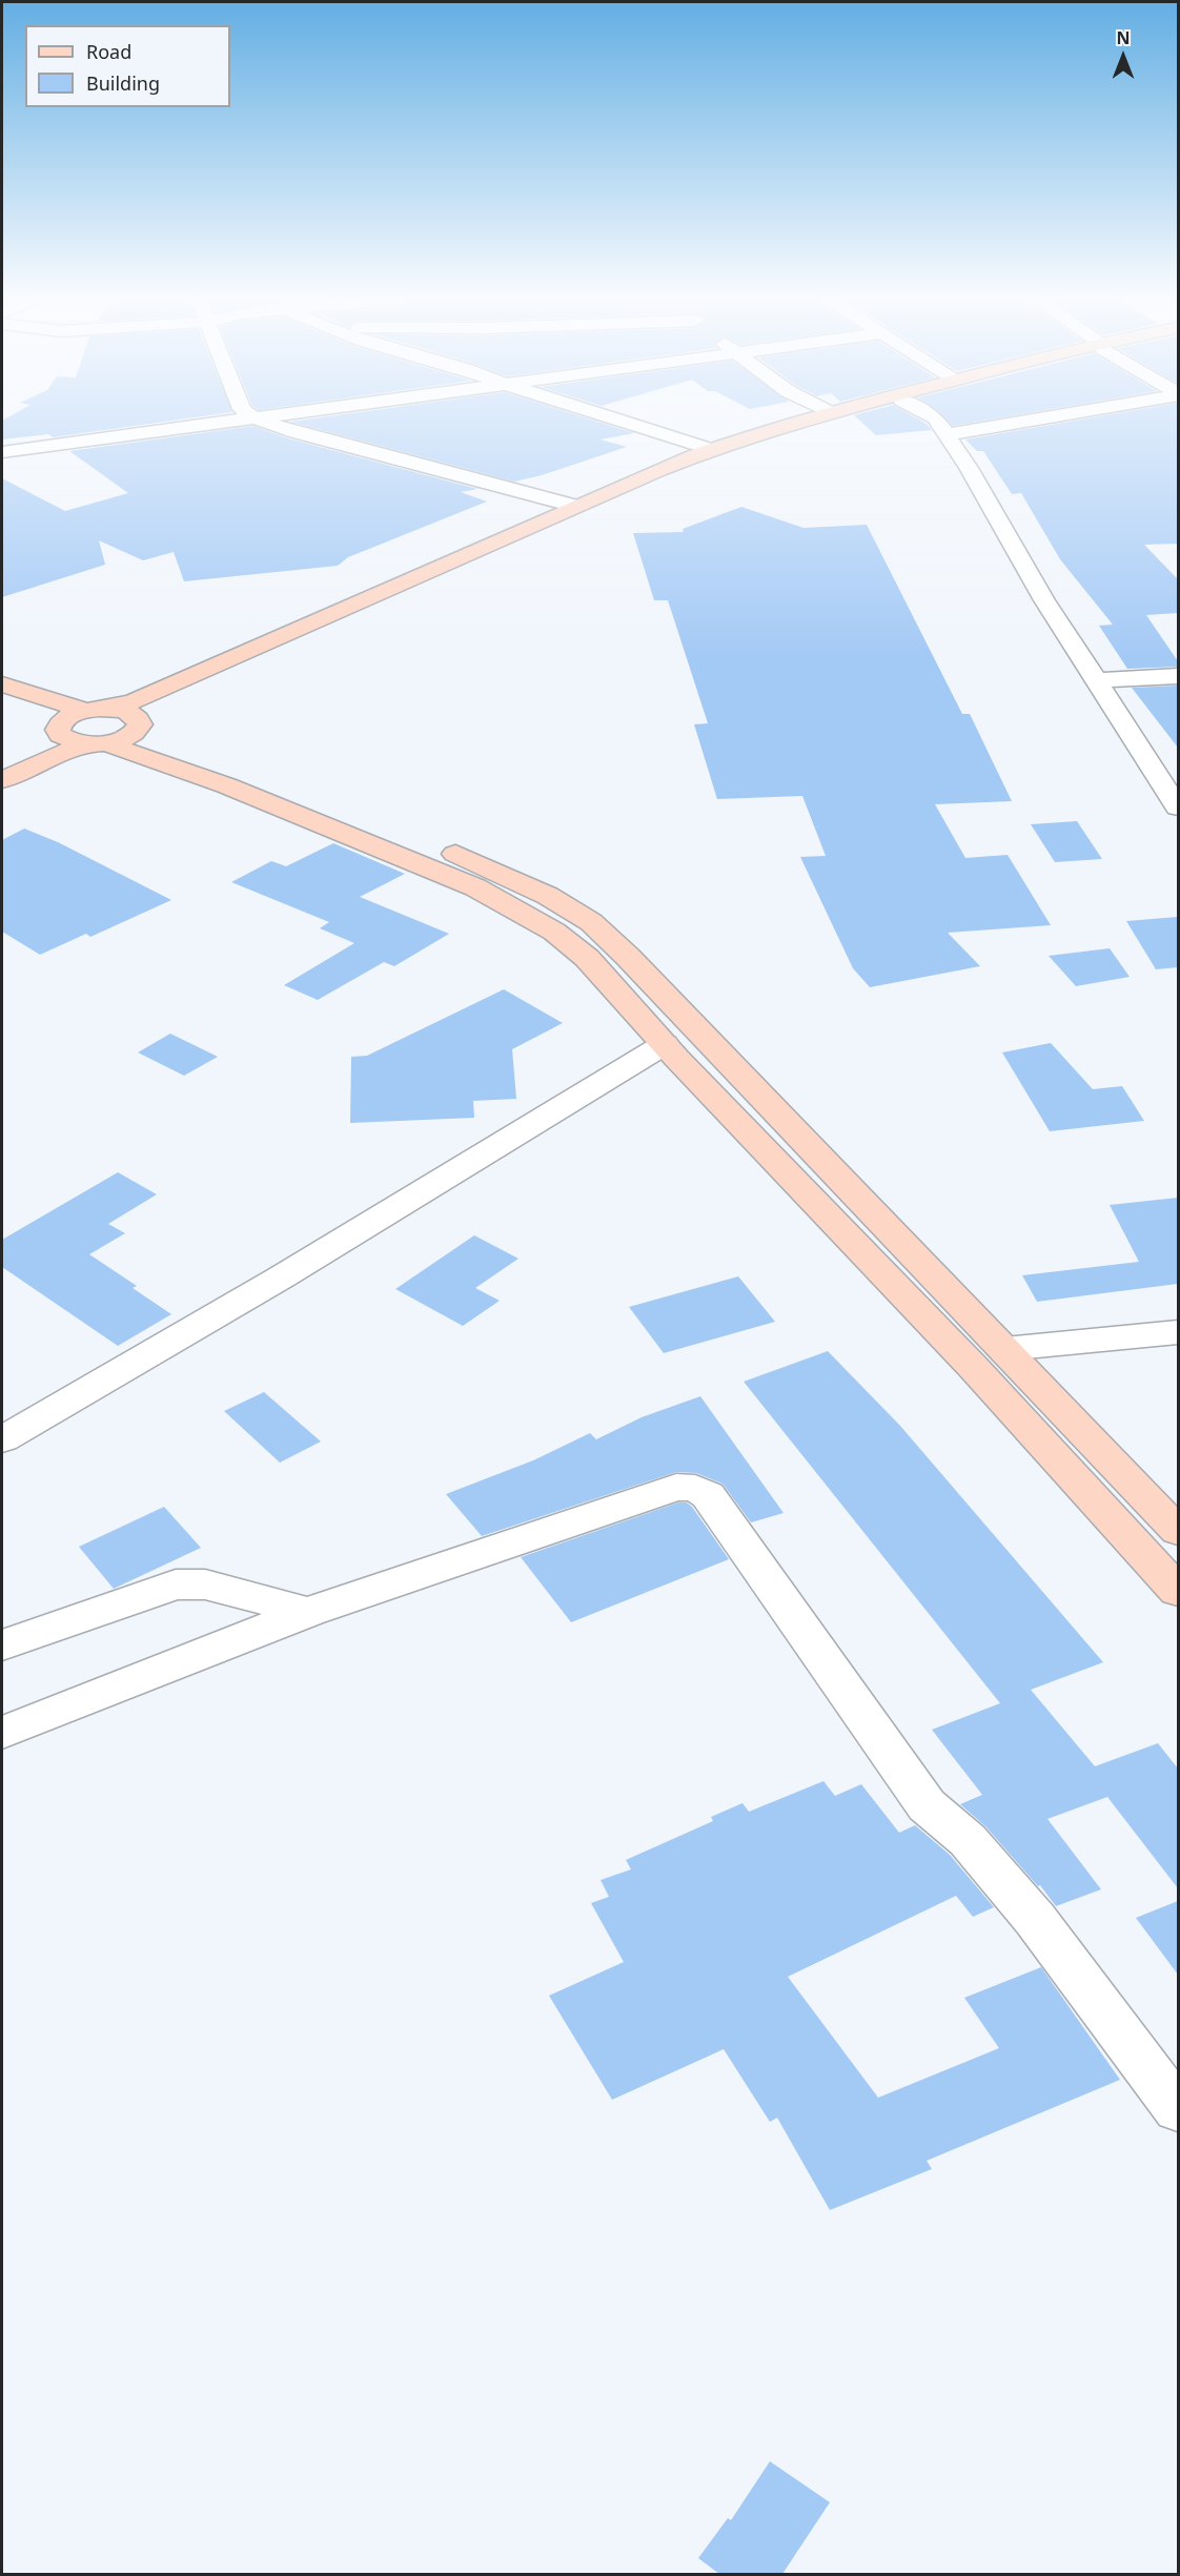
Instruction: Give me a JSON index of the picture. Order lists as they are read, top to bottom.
{
  "legend": ["Road", "Building"],
  "north": "top"
}
